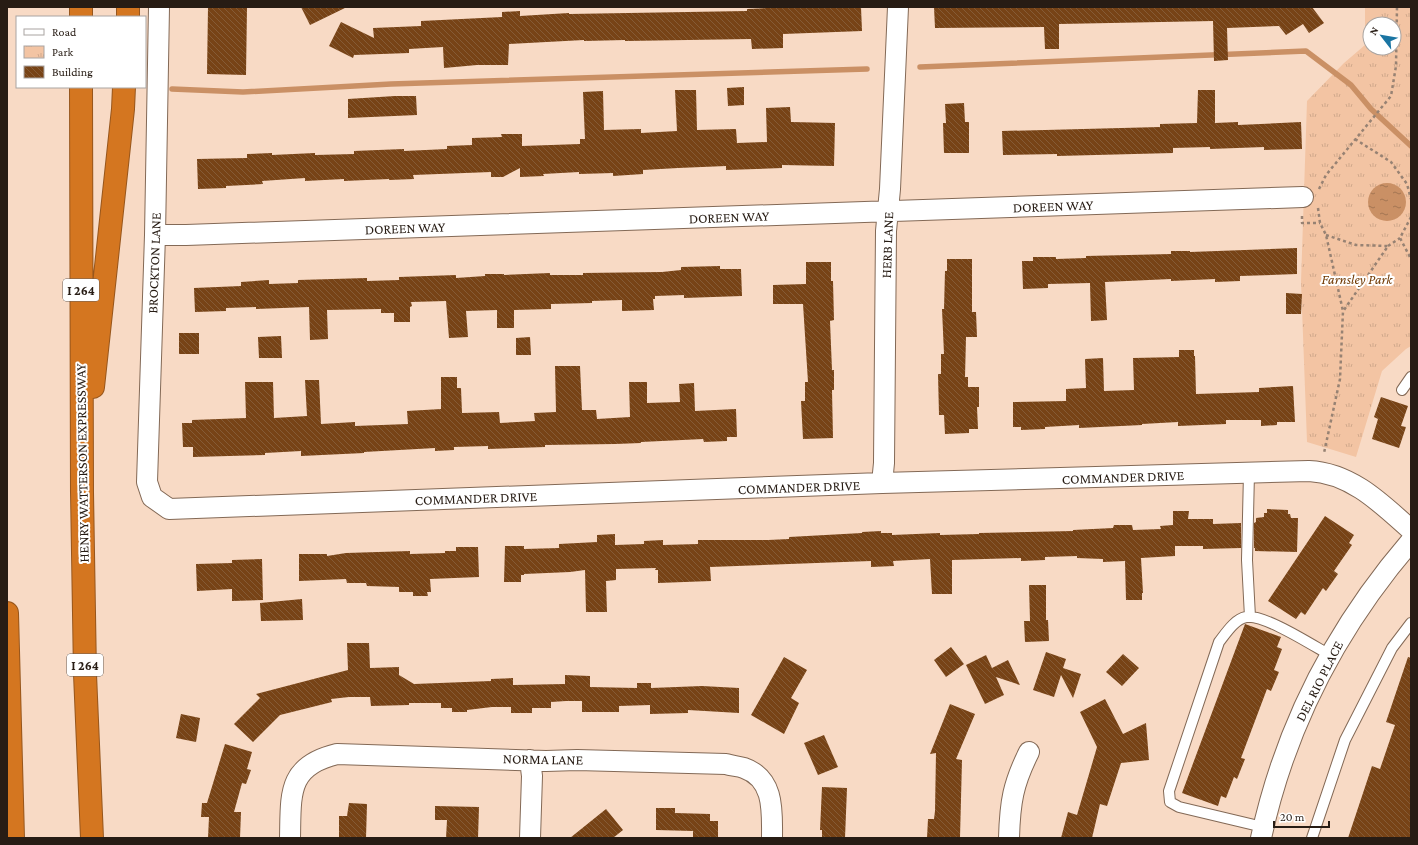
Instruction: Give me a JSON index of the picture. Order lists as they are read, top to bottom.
{
  "streets": {
    "highway": ["I 264", "HENRY WATTERSON EXPRESSWAY"],
    "street": [
      "DOREEN WAY",
      "HERB LANE",
      "BROCKTON LANE",
      "COMMANDER DRIVE",
      "DEL RIO PLACE",
      "NORMA LANE"
    ]
  },
  "crossings": [
    ["DOREEN WAY", "HERB LANE"],
    ["DOREEN WAY", "BROCKTON LANE"],
    ["HERB LANE", "COMMANDER DRIVE"],
    ["BROCKTON LANE", "COMMANDER DRIVE"]
  ],
  "parks": ["Farnsley Park"],
  "legend": ["Road", "Park", "Building"],
  "scale_bar": "20 m",
  "north": "top left"
}
